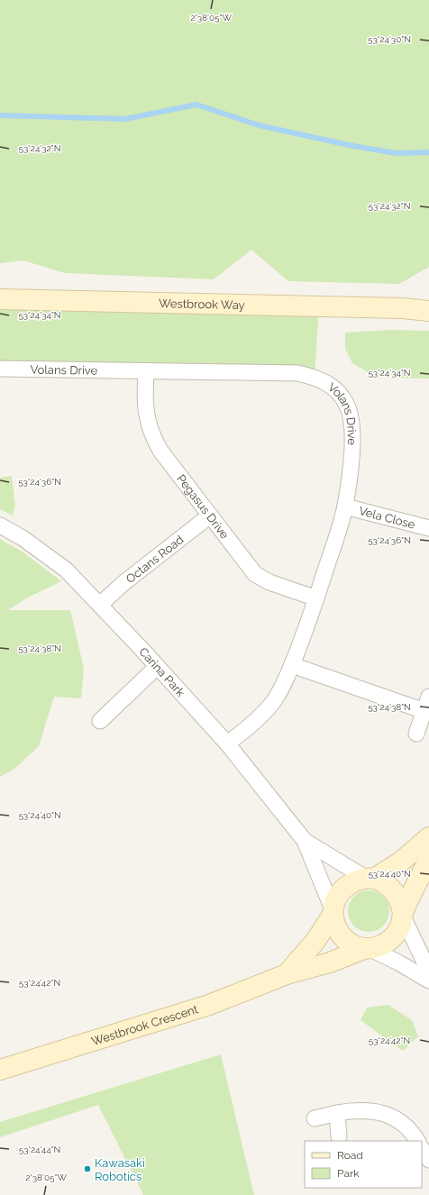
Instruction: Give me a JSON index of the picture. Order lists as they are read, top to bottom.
{
  "streets": {
    "street": [
      "Westbrook Way",
      "Volans Drive",
      "Pegasus Drive",
      "Vela Close",
      "Octans Road",
      "Carina Park",
      "Westbrook Crescent"
    ]
  },
  "crossings": [
    ["Volans Drive", "Pegasus Drive"],
    ["Volans Drive", "Vela Close"],
    ["Volans Drive", "Carina Park"],
    ["Pegasus Drive", "Octans Road"],
    ["Octans Road", "Carina Park"],
    ["Carina Park", "Westbrook Crescent"]
  ],
  "places": ["Kawasaki Robotics"],
  "legend": ["Road", "Park"],
  "coordinates": [
    "2°38'05\"W",
    "53°24'30\"N",
    "53°24'32\"N",
    "53°24'34\"N",
    "53°24'36\"N",
    "53°24'38\"N",
    "53°24'40\"N",
    "53°24'42\"N",
    "53°24'44\"N"
  ]
}
